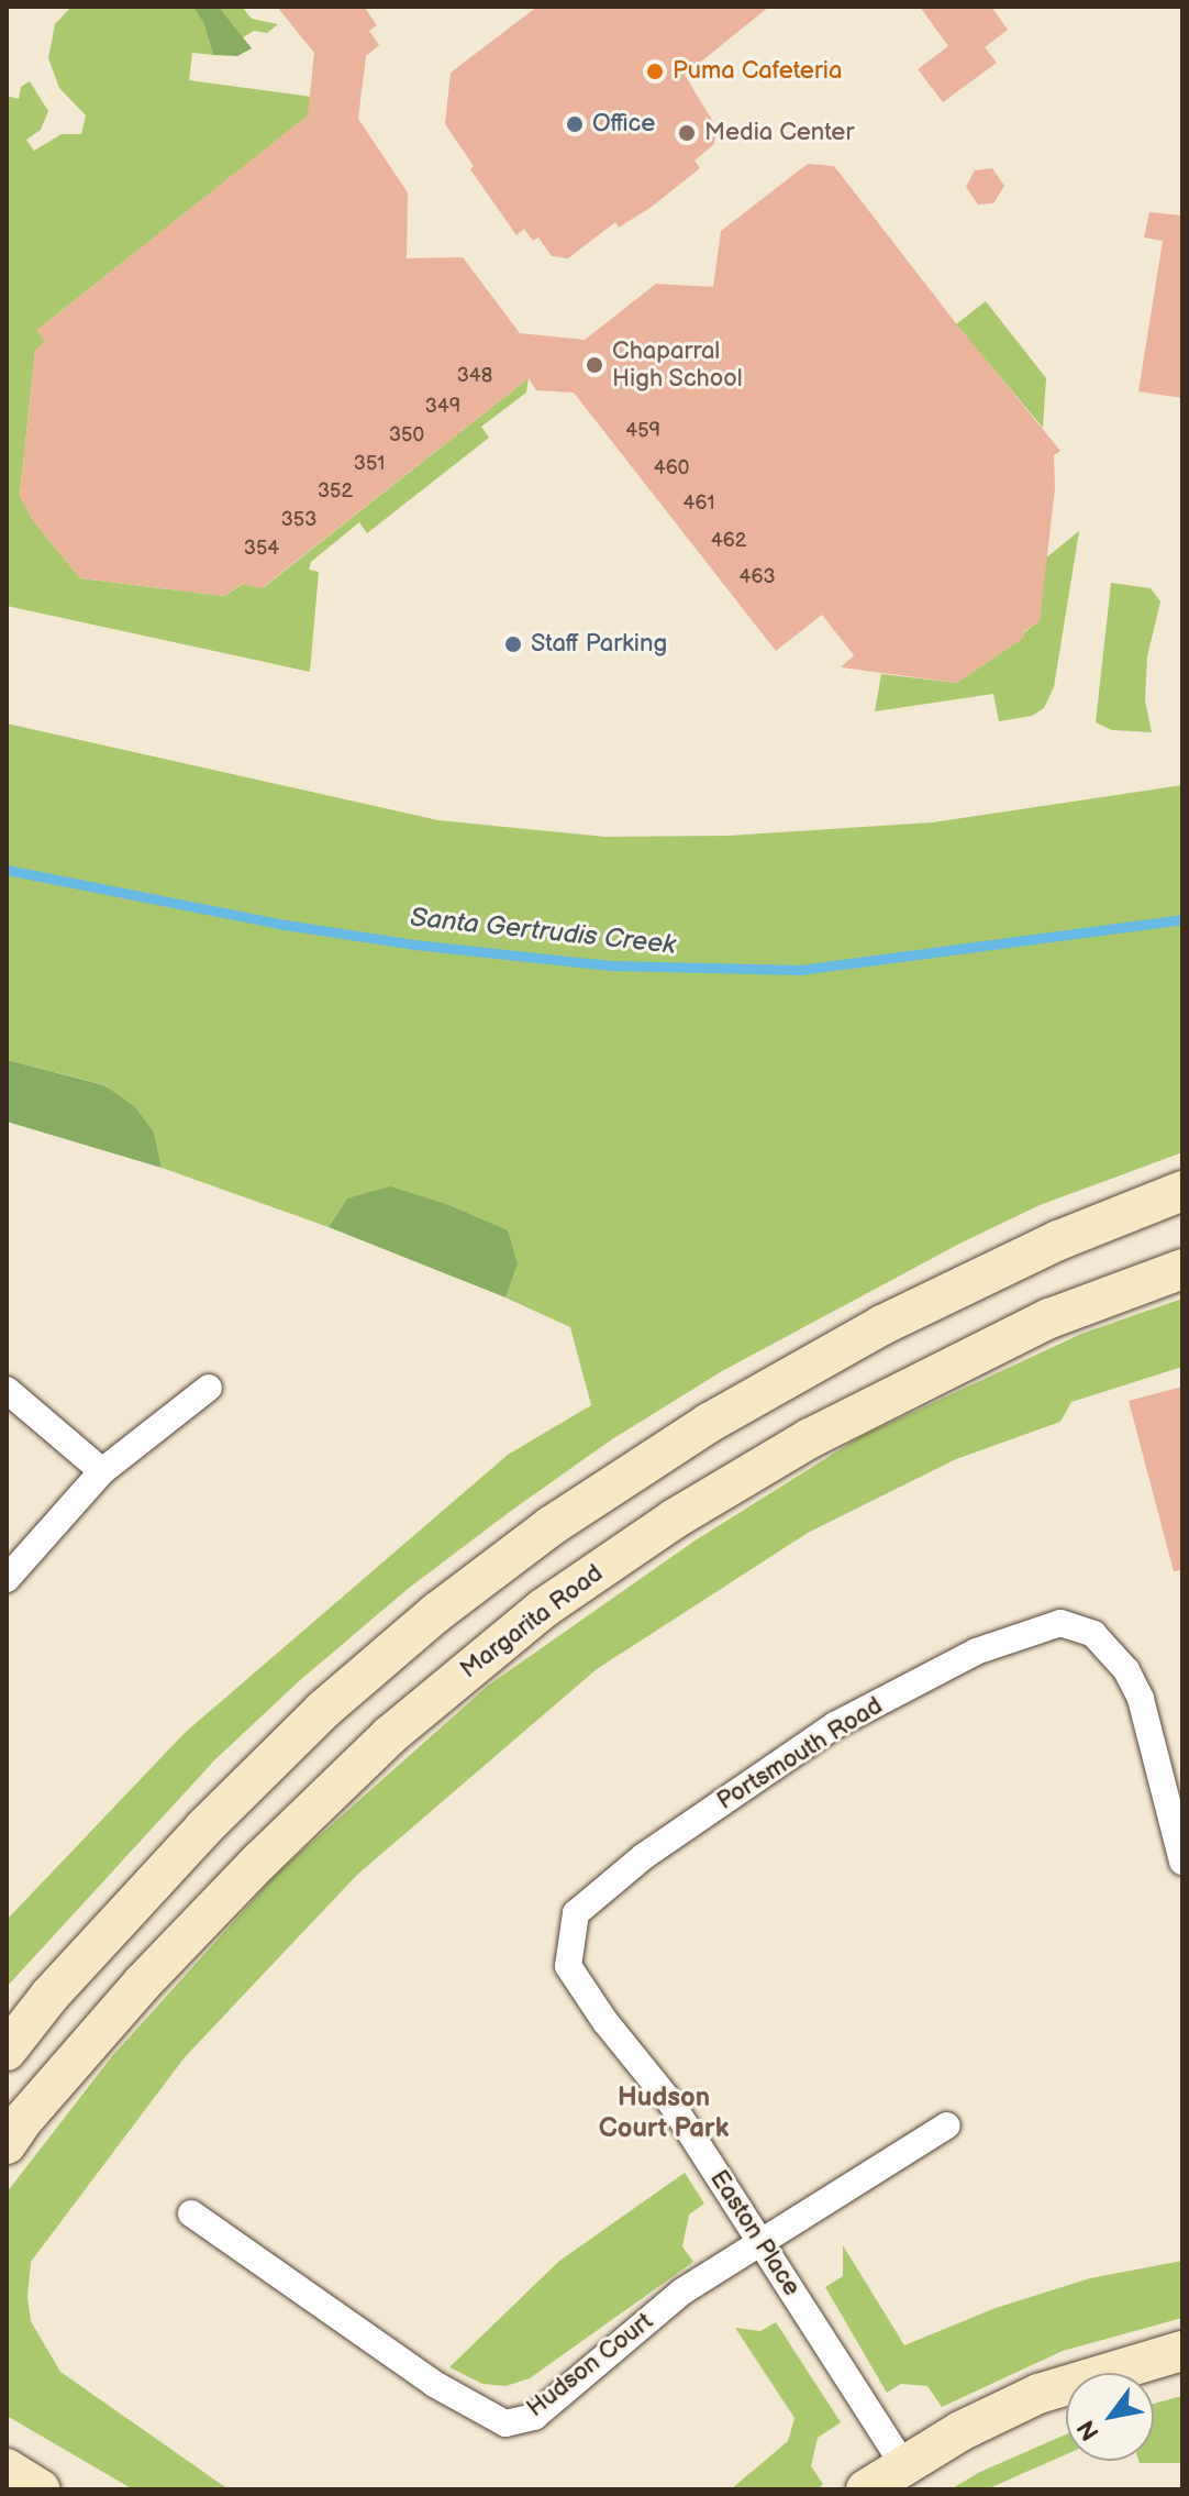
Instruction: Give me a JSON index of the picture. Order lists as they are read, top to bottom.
{
  "streets": {
    "main road": ["Margarita Road"],
    "street": ["Portsmouth Road", "Easton Place", "Hudson Court"]
  },
  "crossings": [
    ["Portsmouth Road", "Easton Place"],
    ["Easton Place", "Hudson Court"]
  ],
  "districts": ["Hudson Court Park"],
  "water": ["Santa Gertrudis Creek"],
  "places": [
    "Puma Cafeteria",
    "Office",
    "Media Center",
    "Chaparral High School",
    "Staff Parking"
  ],
  "house_numbers": [
    "348",
    "349",
    "459",
    "350",
    "351",
    "460",
    "352",
    "461",
    "353",
    "462",
    "354",
    "463"
  ],
  "north": "bottom left"
}
